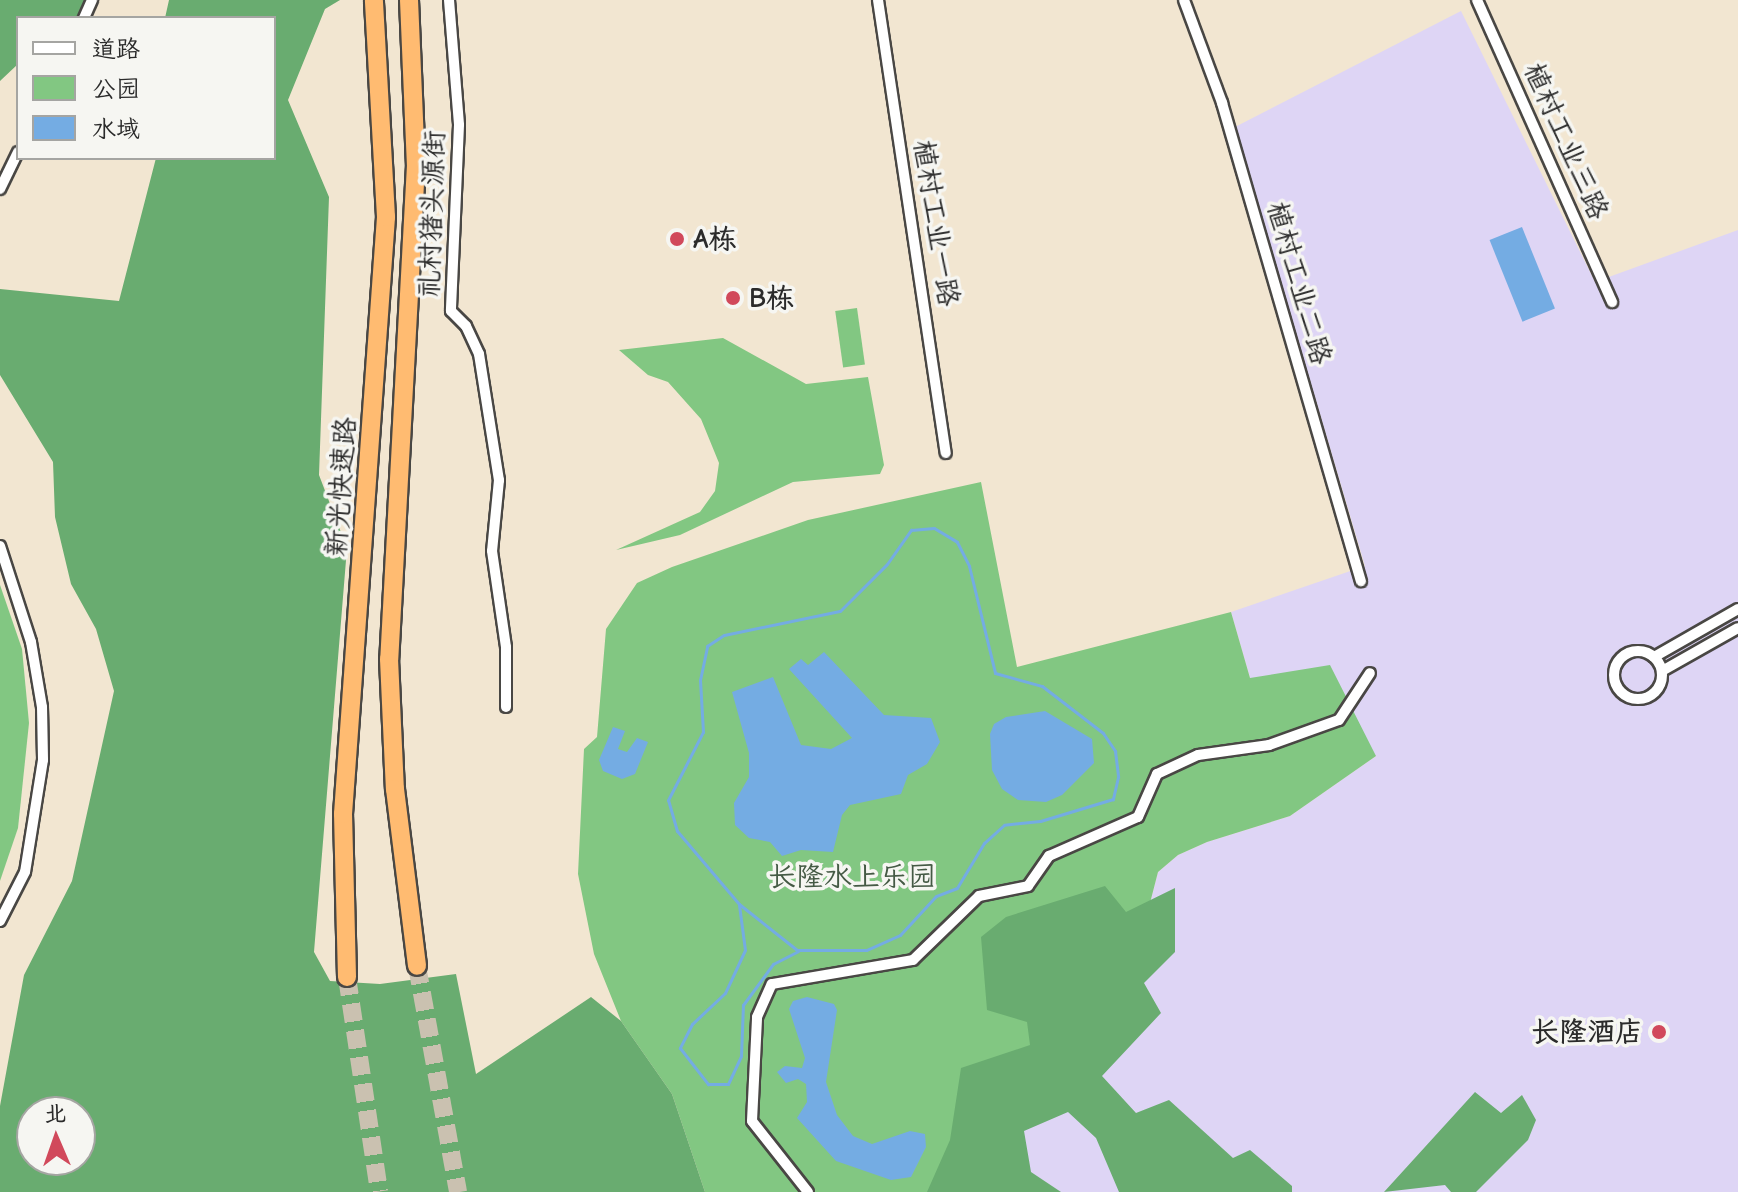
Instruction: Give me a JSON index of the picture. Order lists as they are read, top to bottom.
{
  "streets": {
    "highway": ["新光快速路"],
    "street": [
      "植村工业三路",
      "礼村猪头源街",
      "植村工业一路",
      "植村工业二路"
    ]
  },
  "parks": ["长隆水上乐园"],
  "places": ["A栋", "B栋", "长隆酒店"],
  "legend": ["道路", "公园", "水域"],
  "north": "top"
}
